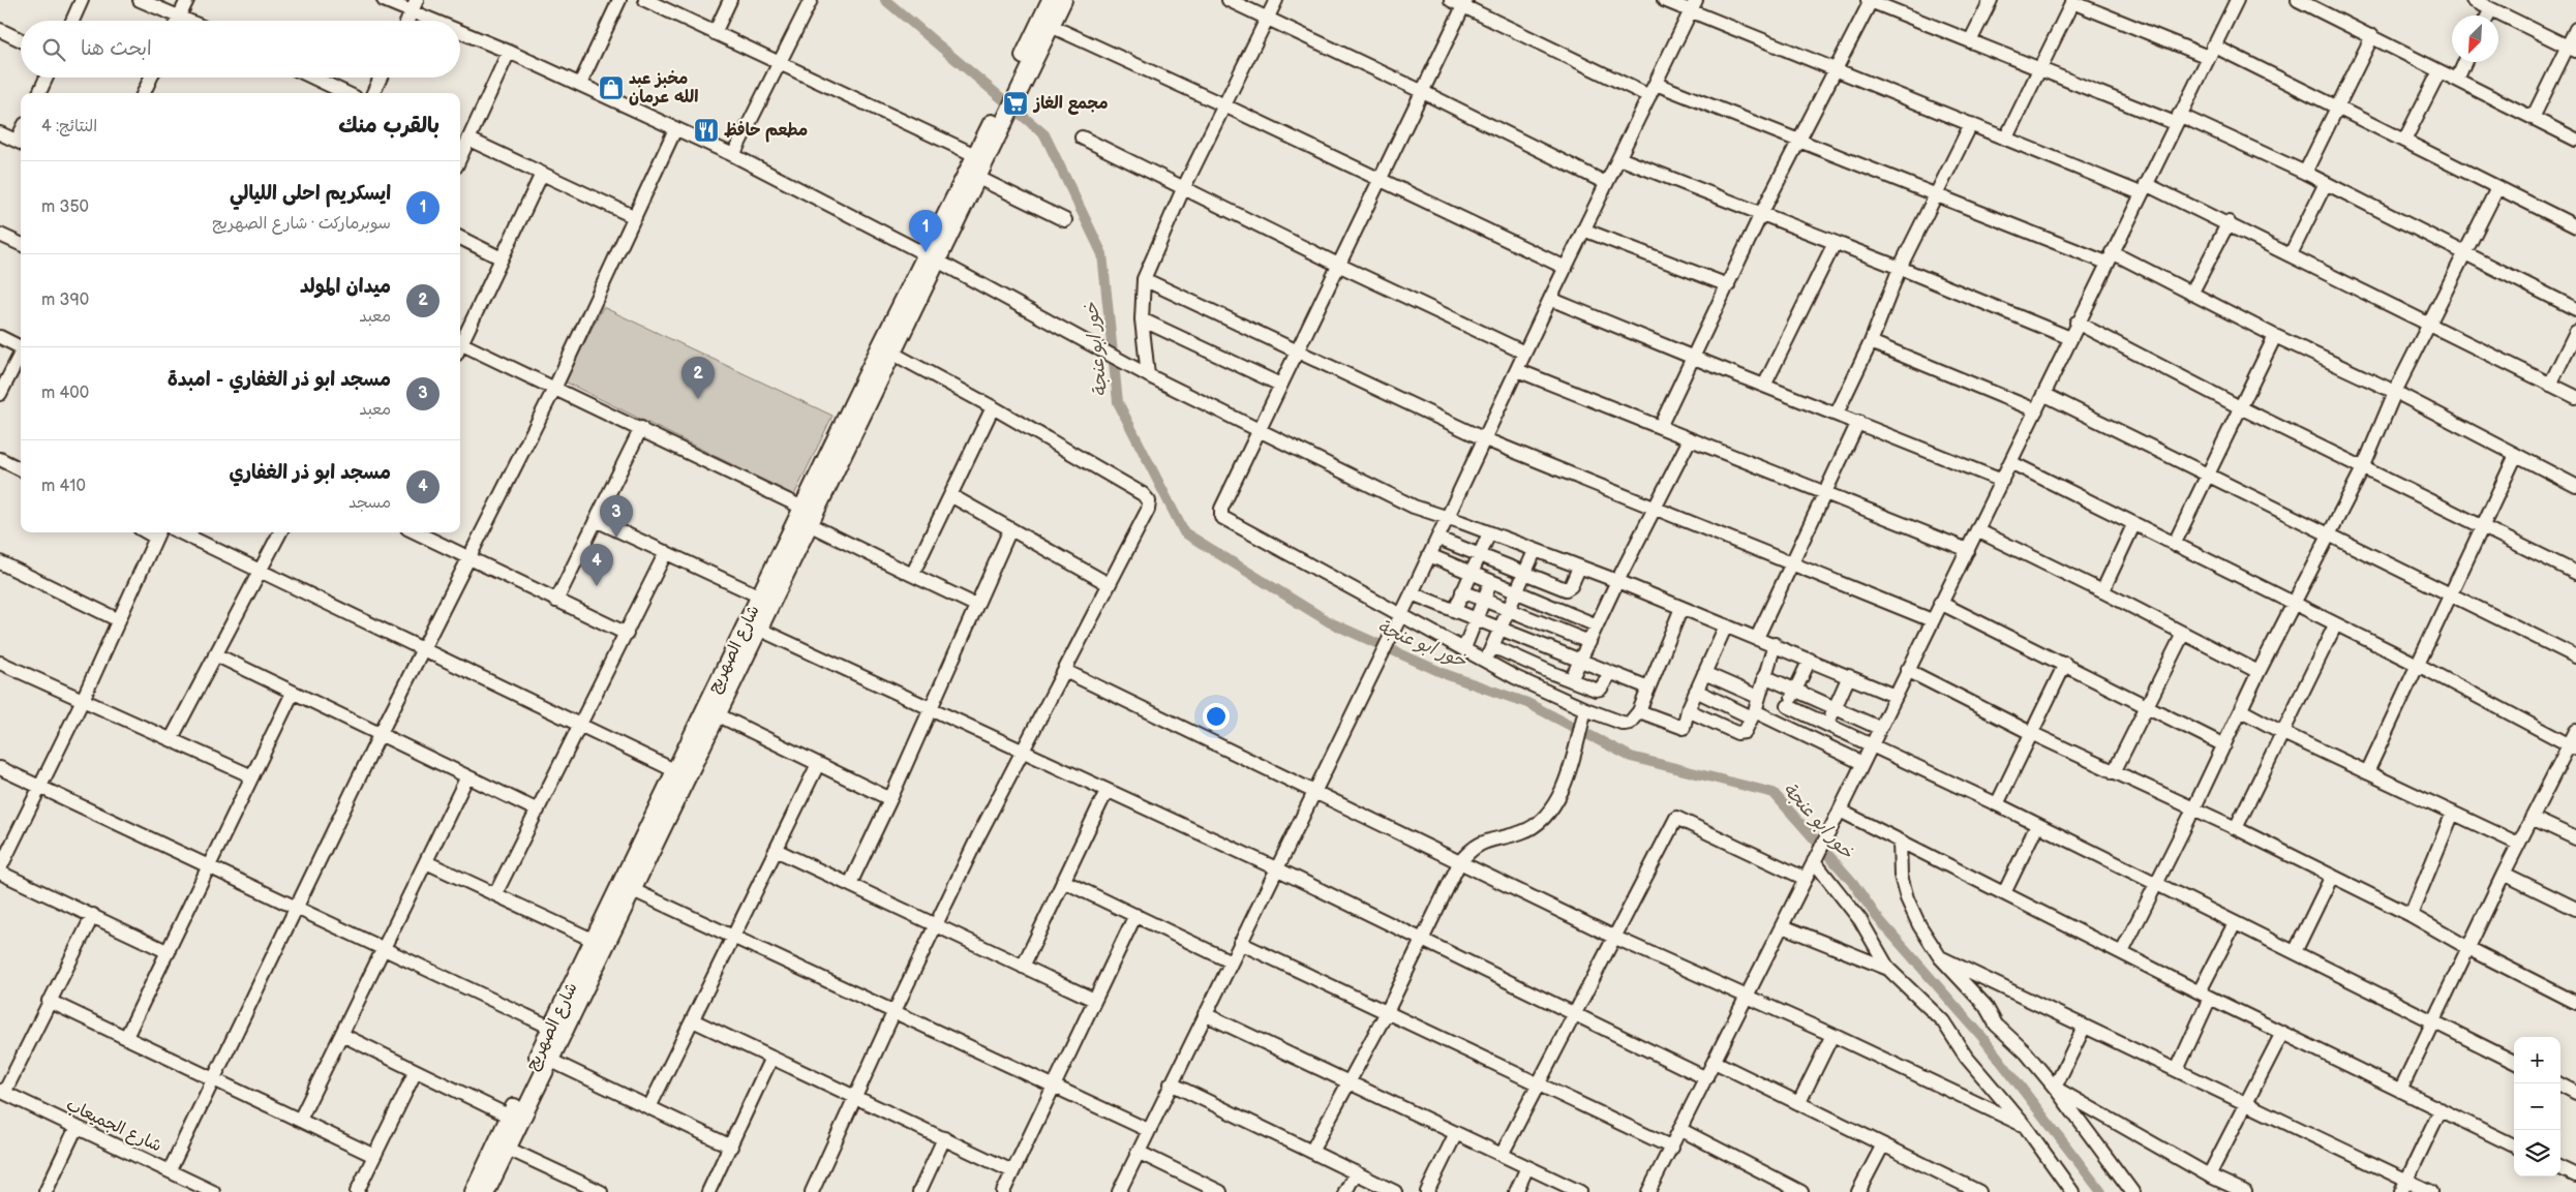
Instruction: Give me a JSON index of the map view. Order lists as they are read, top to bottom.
{
  "streets": {
    "main road": ["شارع الصهريج"],
    "street": ["شارع الجميعاب"]
  },
  "water": ["خور ابو عنجة"],
  "places": {
    "shop": ["مخبز عبد الله عرمان"],
    "supermarket": ["مجمع الغاز"],
    "restaurant": ["مطعم حافظ"]
  },
  "north": "bottom left",
  "page": {
    "search": "ابحث هنا",
    "heading": ["بالقرب منك", "النتائج: 4"],
    "list": [
      {
        "mark": "1",
        "name": "ايسكريم احلى الليالي",
        "note": "سوبرماركت · شارع الصهريج",
        "value": "350 m"
      },
      {
        "mark": "2",
        "name": "ميدان المولد",
        "note": "معبد",
        "value": "390 m"
      },
      {
        "mark": "3",
        "name": "مسجد ابو ذر الغفاري - امبدة",
        "note": "معبد",
        "value": "400 m"
      },
      {
        "mark": "4",
        "name": "مسجد ابو ذر الغفاري",
        "note": "مسجد",
        "value": "410 m"
      }
    ],
    "pins": [
      "1",
      "2",
      "3",
      "4"
    ],
    "map_buttons": ["+", "−"]
  }
}
